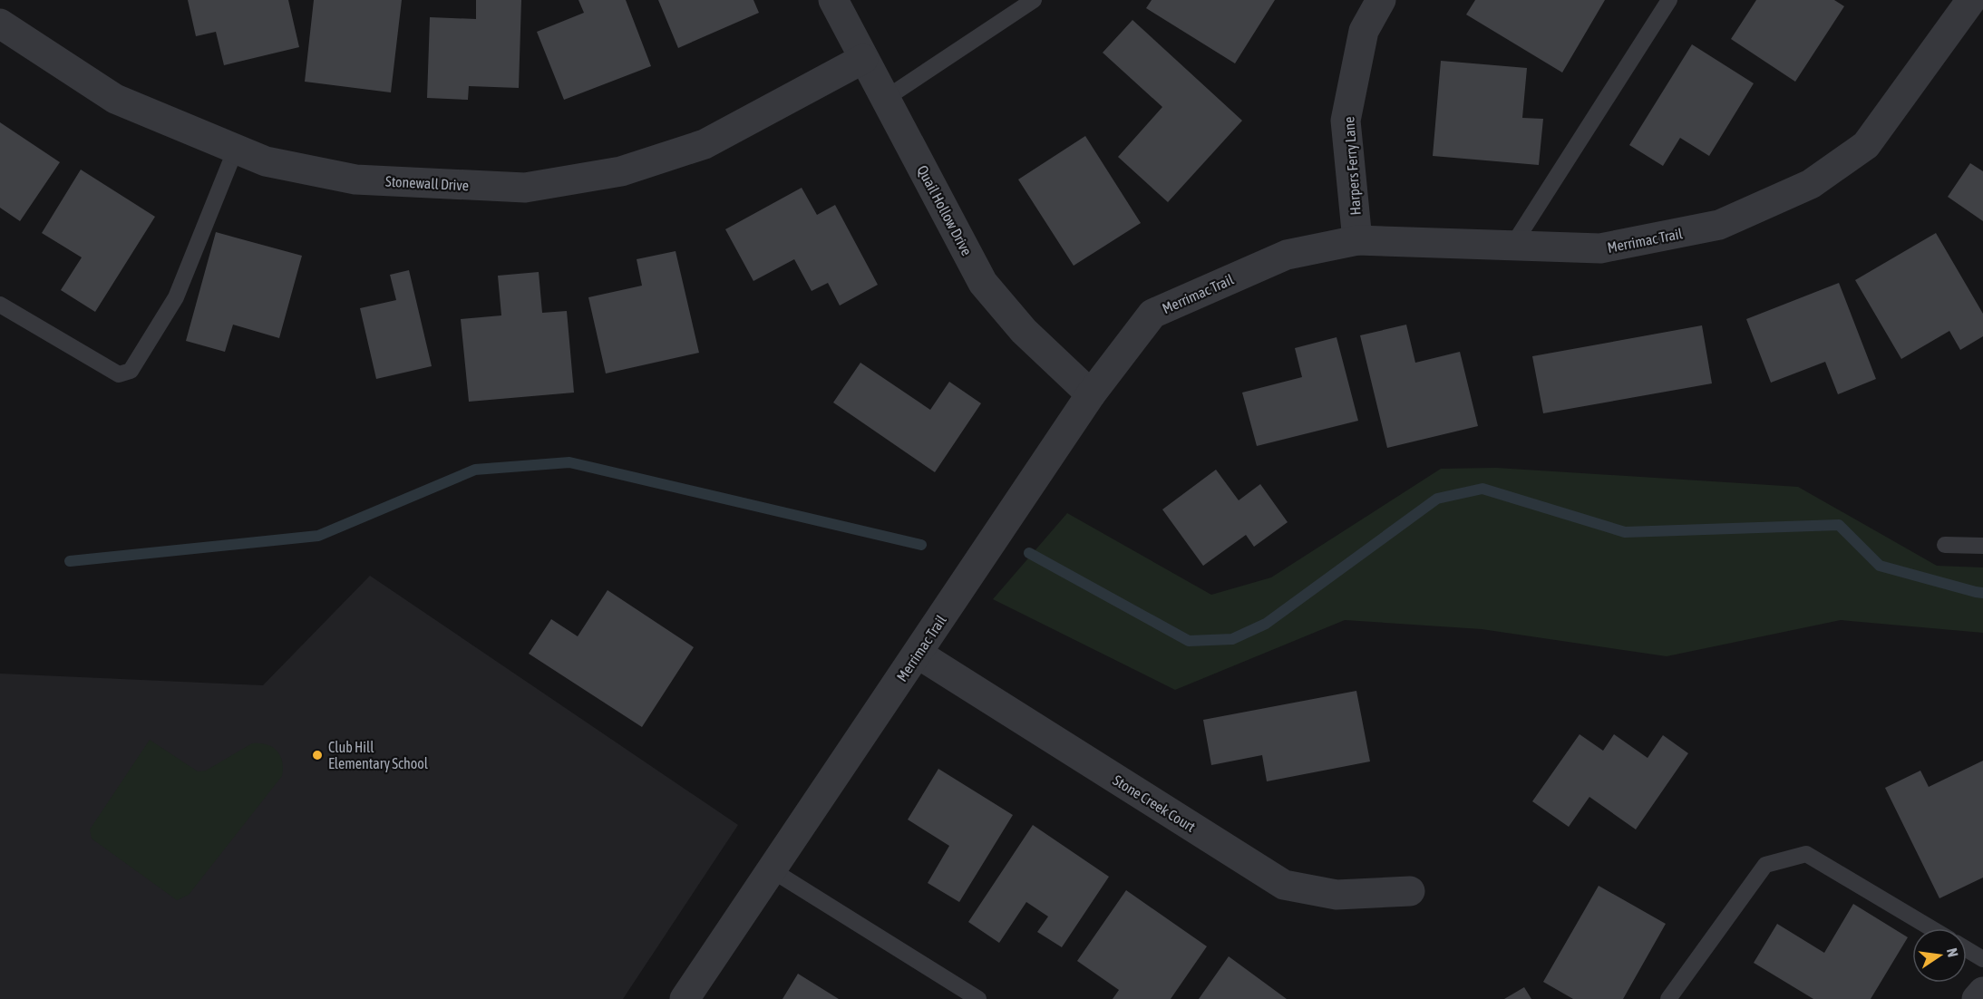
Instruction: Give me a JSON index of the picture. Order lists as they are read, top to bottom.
{
  "streets": {
    "street": [
      "Harpers Ferry Lane",
      "Stonewall Drive",
      "Quail Hollow Drive",
      "Merrimac Trail",
      "Stone Creek Court"
    ]
  },
  "crossings": [
    ["Harpers Ferry Lane", "Merrimac Trail"],
    ["Stonewall Drive", "Quail Hollow Drive"],
    ["Quail Hollow Drive", "Merrimac Trail"],
    ["Merrimac Trail", "Stone Creek Court"]
  ],
  "places": ["Club Hill Elementary School"],
  "north": "right"
}
